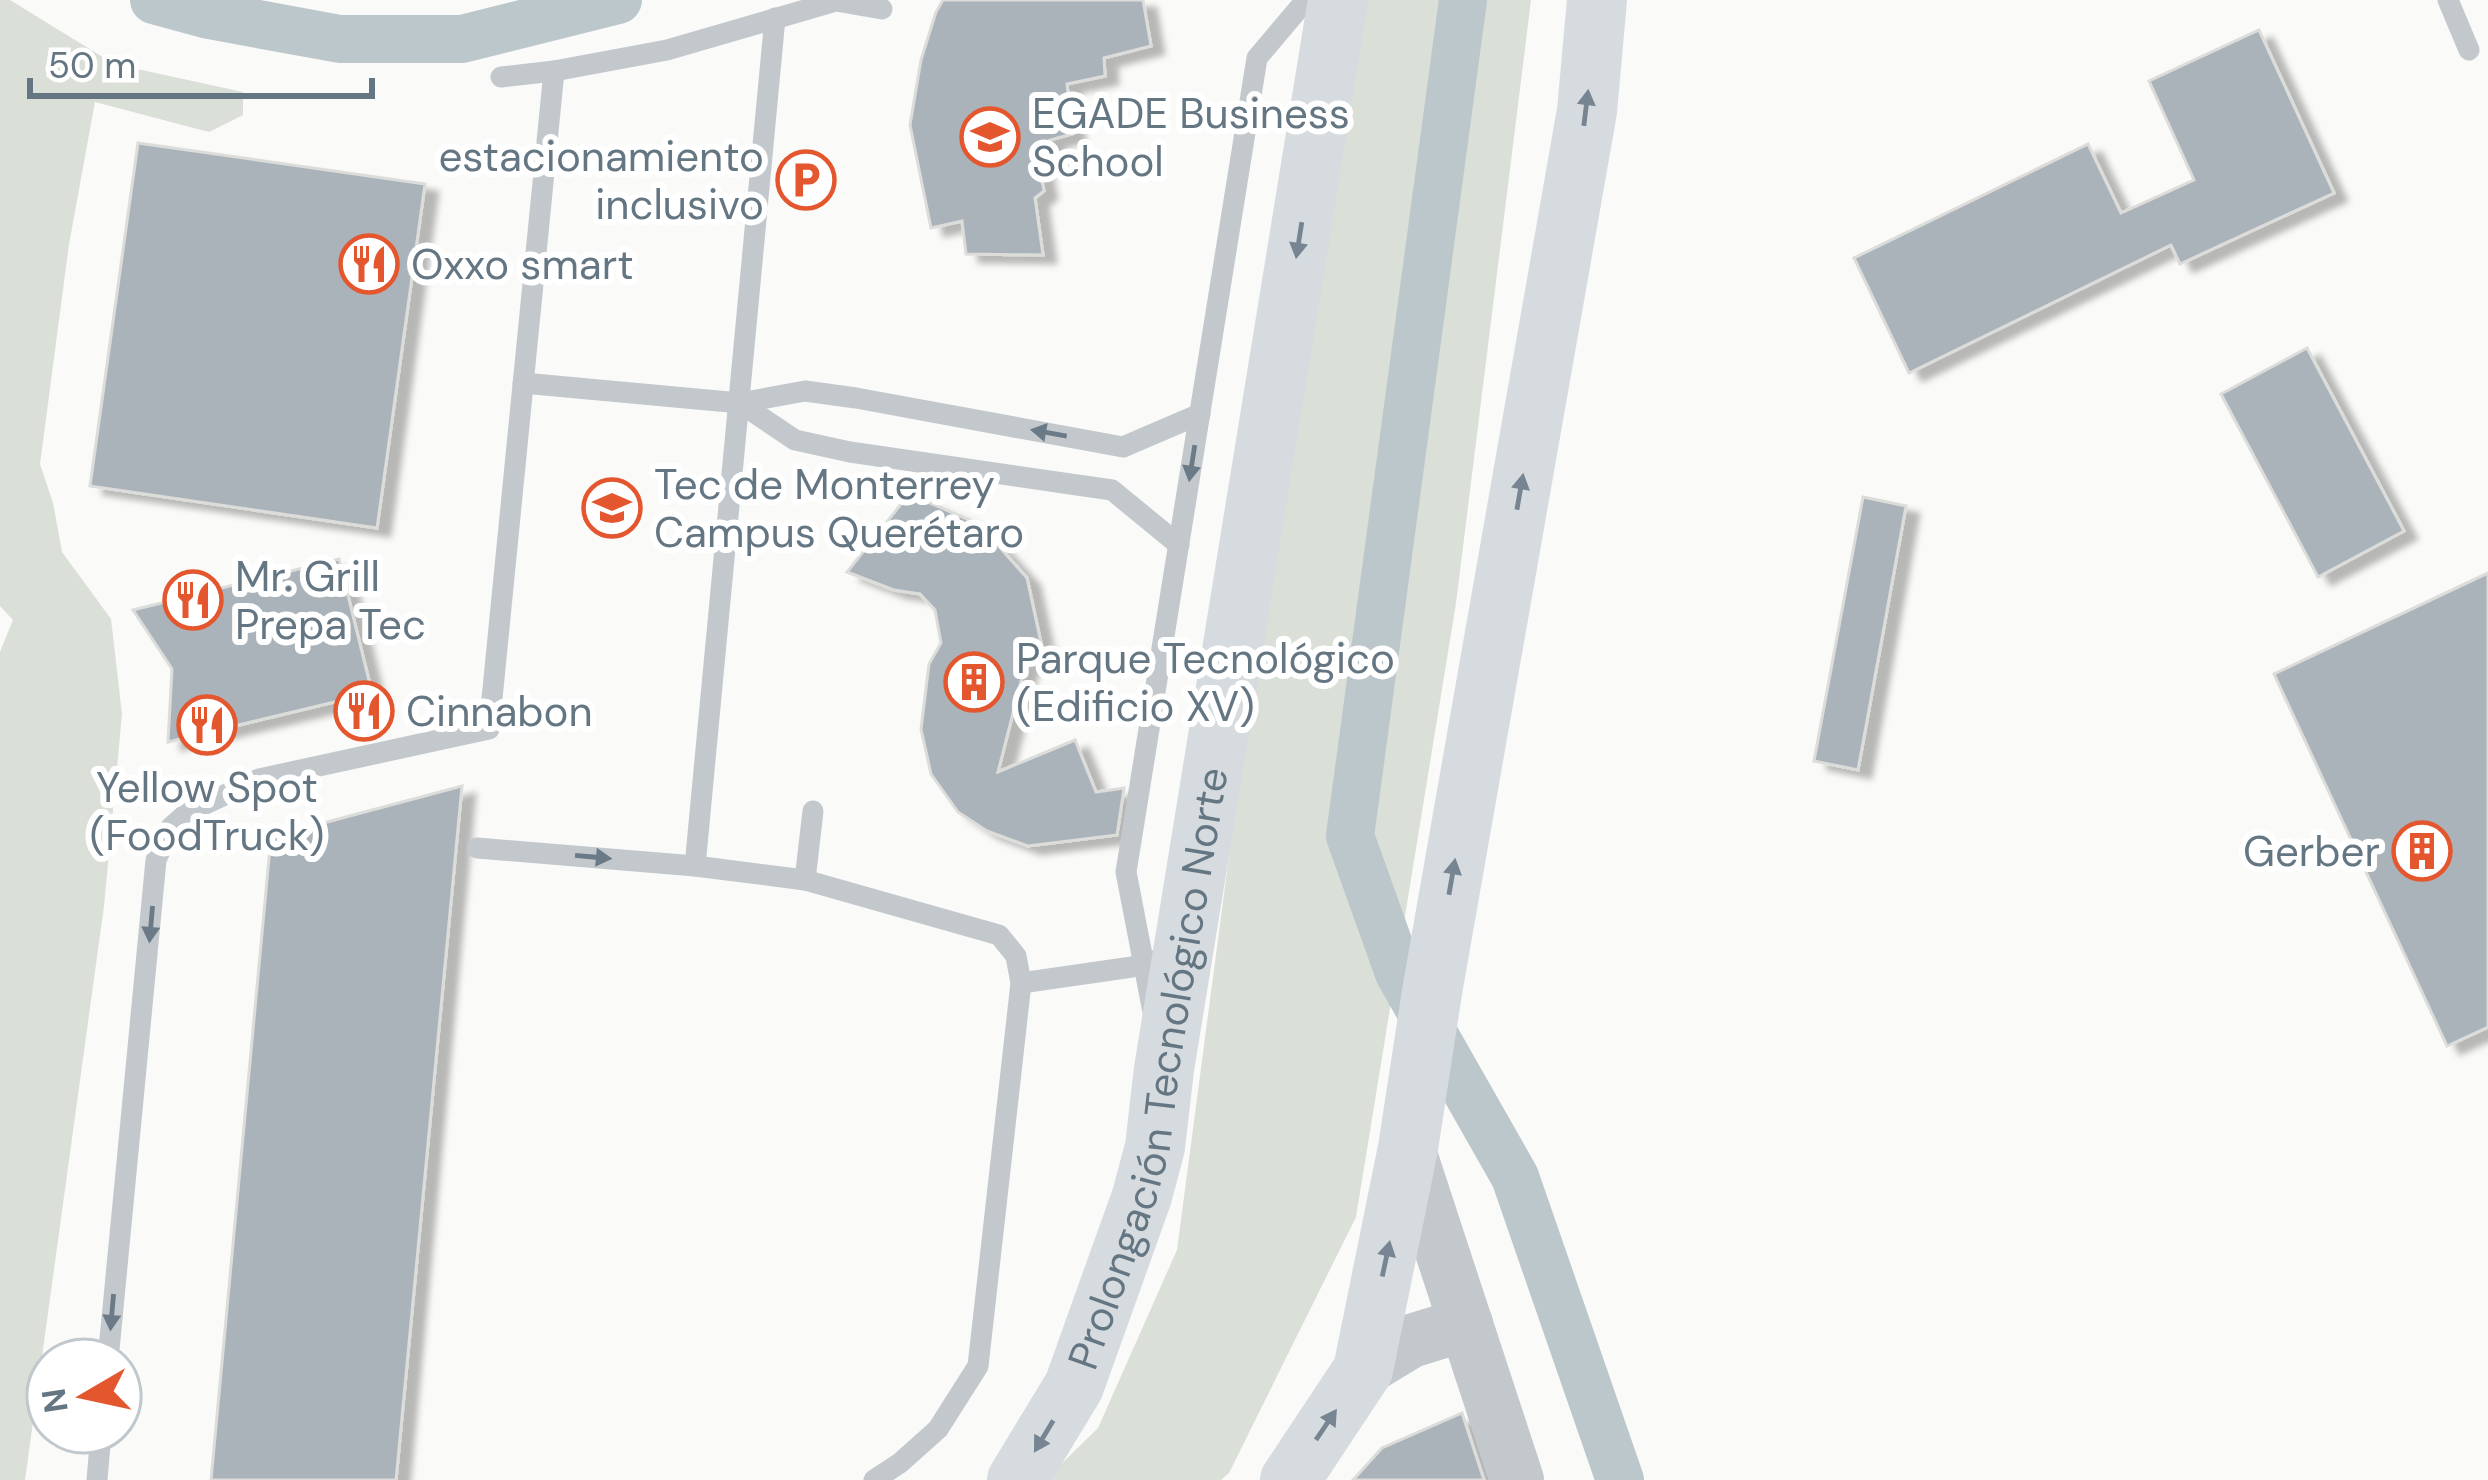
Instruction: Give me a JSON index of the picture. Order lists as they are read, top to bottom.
{
  "streets": {
    "main road": ["Prolongación Tecnológico Norte"]
  },
  "places": {
    "school or university": ["EGADE Business School", "Tec de Monterrey Campus Querétaro"],
    "parking": ["estacionamiento inclusivo"],
    "restaurant": [
      "Oxxo smart",
      "Mr. Grill Prepa Tec",
      "Cinnabon",
      "Yellow Spot (FoodTruck)"
    ],
    "building": ["Parque Tecnológico (Edificio XV)", "Gerber"]
  },
  "scale_bar": "50 m",
  "north": "left"
}
